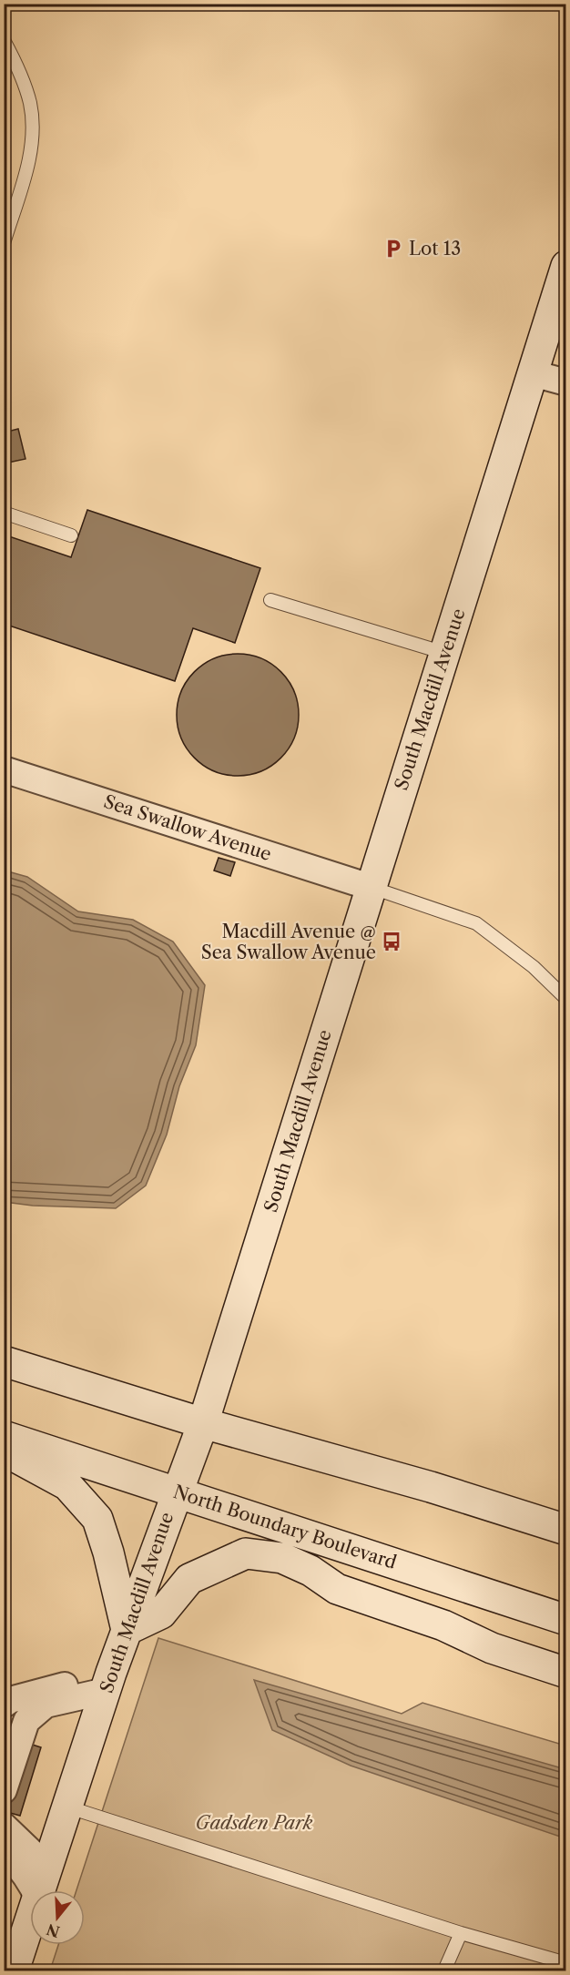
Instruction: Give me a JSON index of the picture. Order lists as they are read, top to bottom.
{
  "streets": {
    "main road": ["South Macdill Avenue", "North Boundary Boulevard"],
    "street": ["Sea Swallow Avenue"]
  },
  "crossings": [
    ["South Macdill Avenue", "Sea Swallow Avenue"],
    ["South Macdill Avenue", "North Boundary Boulevard"]
  ],
  "parks": ["Gadsden Park"],
  "places": {
    "parking": ["Lot 13"],
    "bus stop": ["Macdill Avenue @ Sea Swallow Avenue"]
  },
  "north": "bottom"
}
